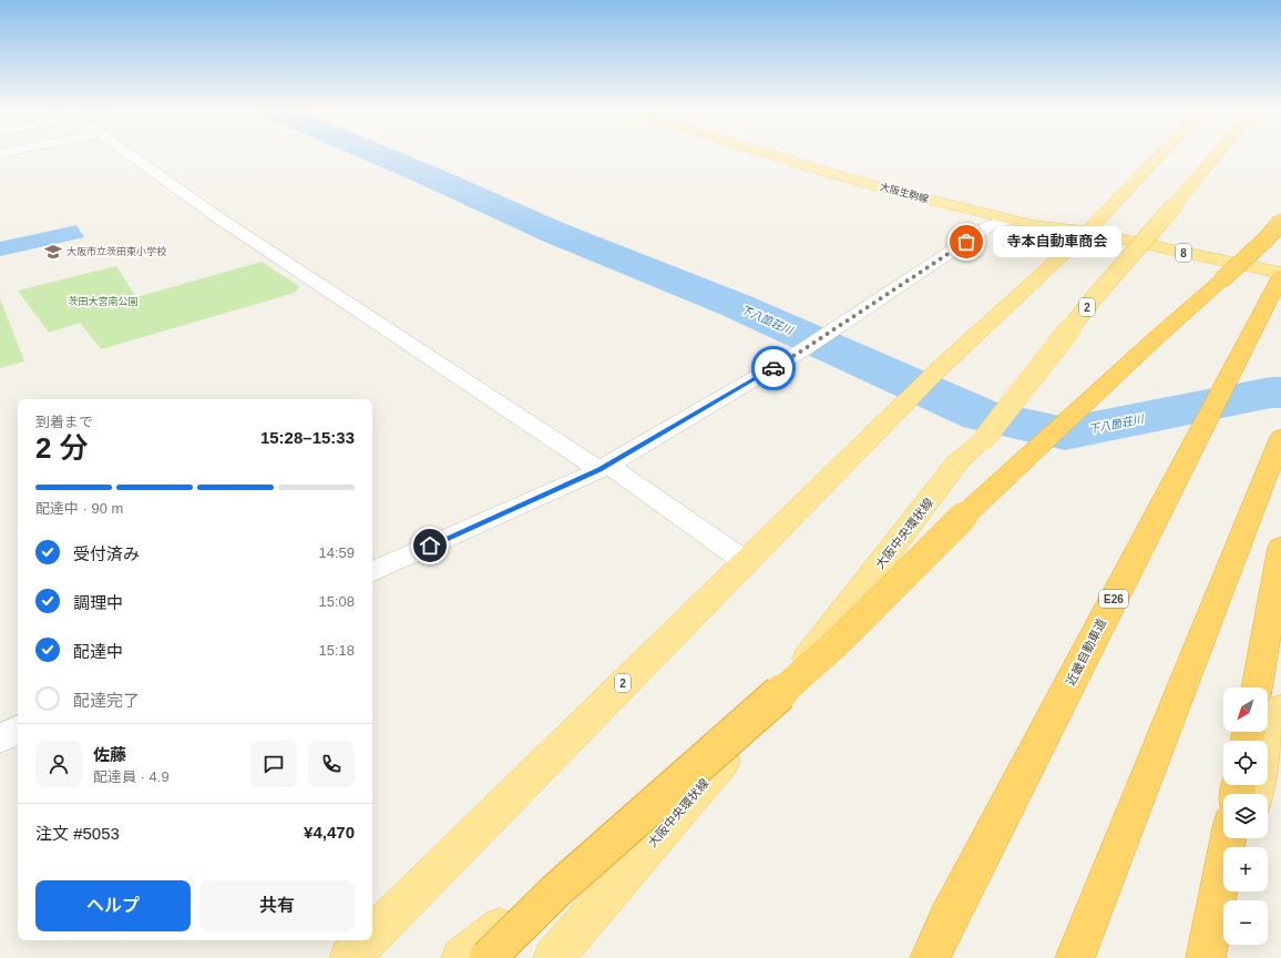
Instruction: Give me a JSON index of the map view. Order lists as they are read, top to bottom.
{
  "streets": {
    "highway": ["E26", "近畿自動車道"],
    "main road": [
      "大阪生駒線",
      "8",
      "2",
      "大阪中央環状線"
    ]
  },
  "crossings": [
    ["大阪生駒線", "2"],
    ["大阪生駒線", "近畿自動車道"]
  ],
  "water": ["下八箇荘川"],
  "parks": ["茨田大宮南公園"],
  "places": {
    "other": ["寺本自動車商会"],
    "school or university": ["大阪市立茨田東小学校"]
  },
  "north": "bottom left",
  "page": {
    "bubble": "寺本自動車商会",
    "heading": ["2 分", "到着まで", "15:28–15:33"],
    "panel": [
      "佐藤",
      "配達員 · 4.9",
      "注文 #5053",
      "¥4,470"
    ],
    "bar": "配達中 · 90 m",
    "list": [
      ["受付済み", "14:59"],
      ["調理中", "15:08"],
      ["配達中", "15:18"],
      "配達完了"
    ],
    "map_buttons": ["+", "−"],
    "buttons": ["ヘルプ", "共有"]
  }
}
